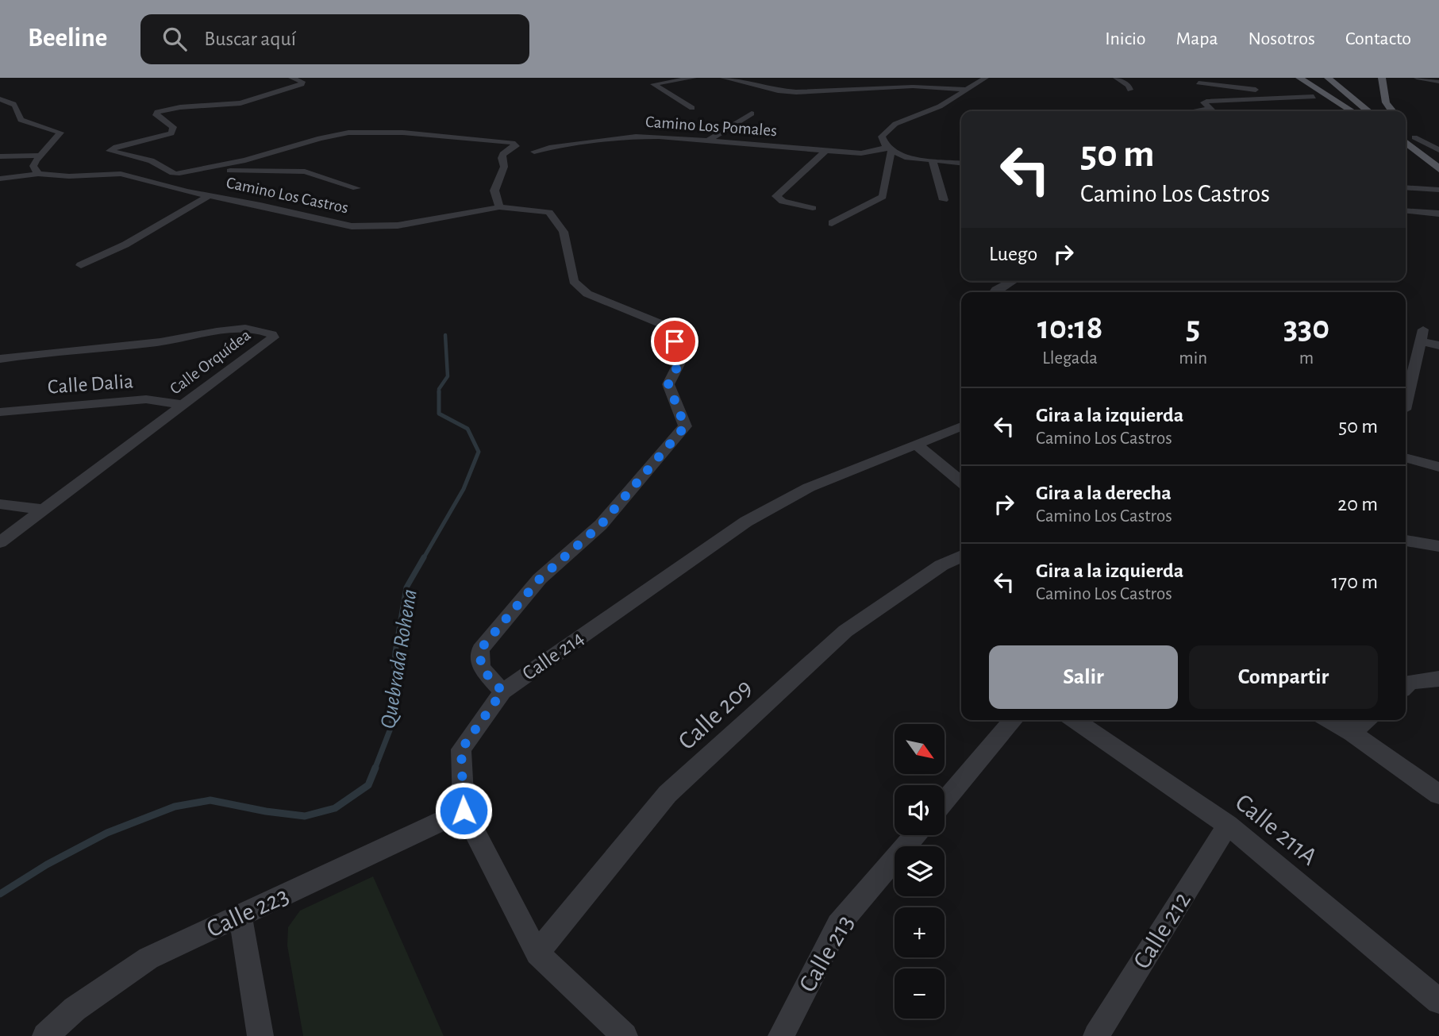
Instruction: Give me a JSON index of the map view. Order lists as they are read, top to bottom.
{
  "streets": {
    "street": [
      "Camino Los Pomales",
      "Camino Los Castros",
      "Calle Orquídea",
      "Calle Dalia",
      "Calle 214",
      "Calle 209",
      "Calle 211A",
      "Calle 223",
      "Calle 212",
      "Calle 213"
    ]
  },
  "crossings": [
    ["Camino Los Castros", "Calle 214"],
    ["Calle Orquídea", "Calle Dalia"],
    ["Calle 214", "Calle 209"],
    ["Calle 214", "Calle 223"],
    ["Calle 211A", "Calle 212"]
  ],
  "water": ["Quebrada Rohena"],
  "north": "bottom right",
  "page": {
    "header": "Beeline",
    "search": "Buscar aquí",
    "nav": [
      "Inicio",
      "Mapa",
      "Nosotros",
      "Contacto"
    ],
    "turn": ["50 m", "Camino Los Castros"],
    "then": "Luego",
    "eta": [
      "10:18",
      "Llegada",
      "5",
      "min",
      "330",
      "m"
    ],
    "list": [
      {
        "name": "Gira a la izquierda",
        "note": "Camino Los Castros",
        "value": "50 m"
      },
      {
        "name": "Gira a la derecha",
        "note": "Camino Los Castros",
        "value": "20 m"
      },
      {
        "name": "Gira a la izquierda",
        "note": "Camino Los Castros",
        "value": "170 m"
      }
    ],
    "buttons": ["Salir", "Compartir"],
    "map_buttons": ["+", "−"]
  }
}
